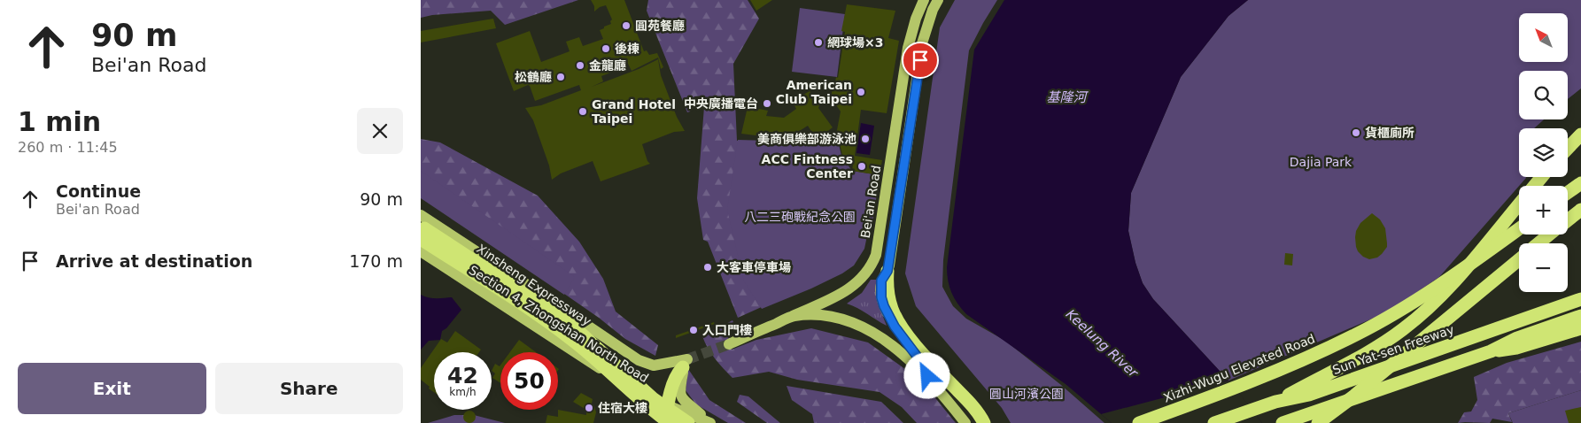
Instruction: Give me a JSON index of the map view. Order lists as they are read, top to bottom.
{
  "streets": {
    "highway": ["Xinsheng Expressway", "Sun Yat-sen Freeway", "Xizhi-Wugu Elevated Road"],
    "main road": ["Bei'an Road", "Section 4, Zhongshan North Road"]
  },
  "water": ["基隆河", "Keelung River"],
  "parks": ["Dajia Park", "八二三砲戰紀念公園", "圓山河濱公園"],
  "places": [
    "圓苑餐廳",
    "網球場×3",
    "後棟",
    "金龍廳",
    "松鶴廳",
    "American Club Taipei",
    "中央廣播電台",
    "Grand Hotel Taipei",
    "貨櫃廁所",
    "美商俱樂部游泳池",
    "ACC Fintness Center",
    "大客車停車場",
    "入口門樓",
    "住宿大樓"
  ],
  "north": "top left",
  "page": {
    "turn": ["90 m", "Bei'an Road"],
    "map_buttons": ["+", "−"],
    "heading": ["1 min", "260 m · 11:45"],
    "list": [
      {
        "name": "Continue",
        "note": "Bei'an Road",
        "value": "90 m"
      },
      {
        "name": "Arrive at destination",
        "value": "170 m"
      }
    ],
    "speed": "42 km/h",
    "limit": "50",
    "buttons": ["Exit", "Share"]
  }
}
